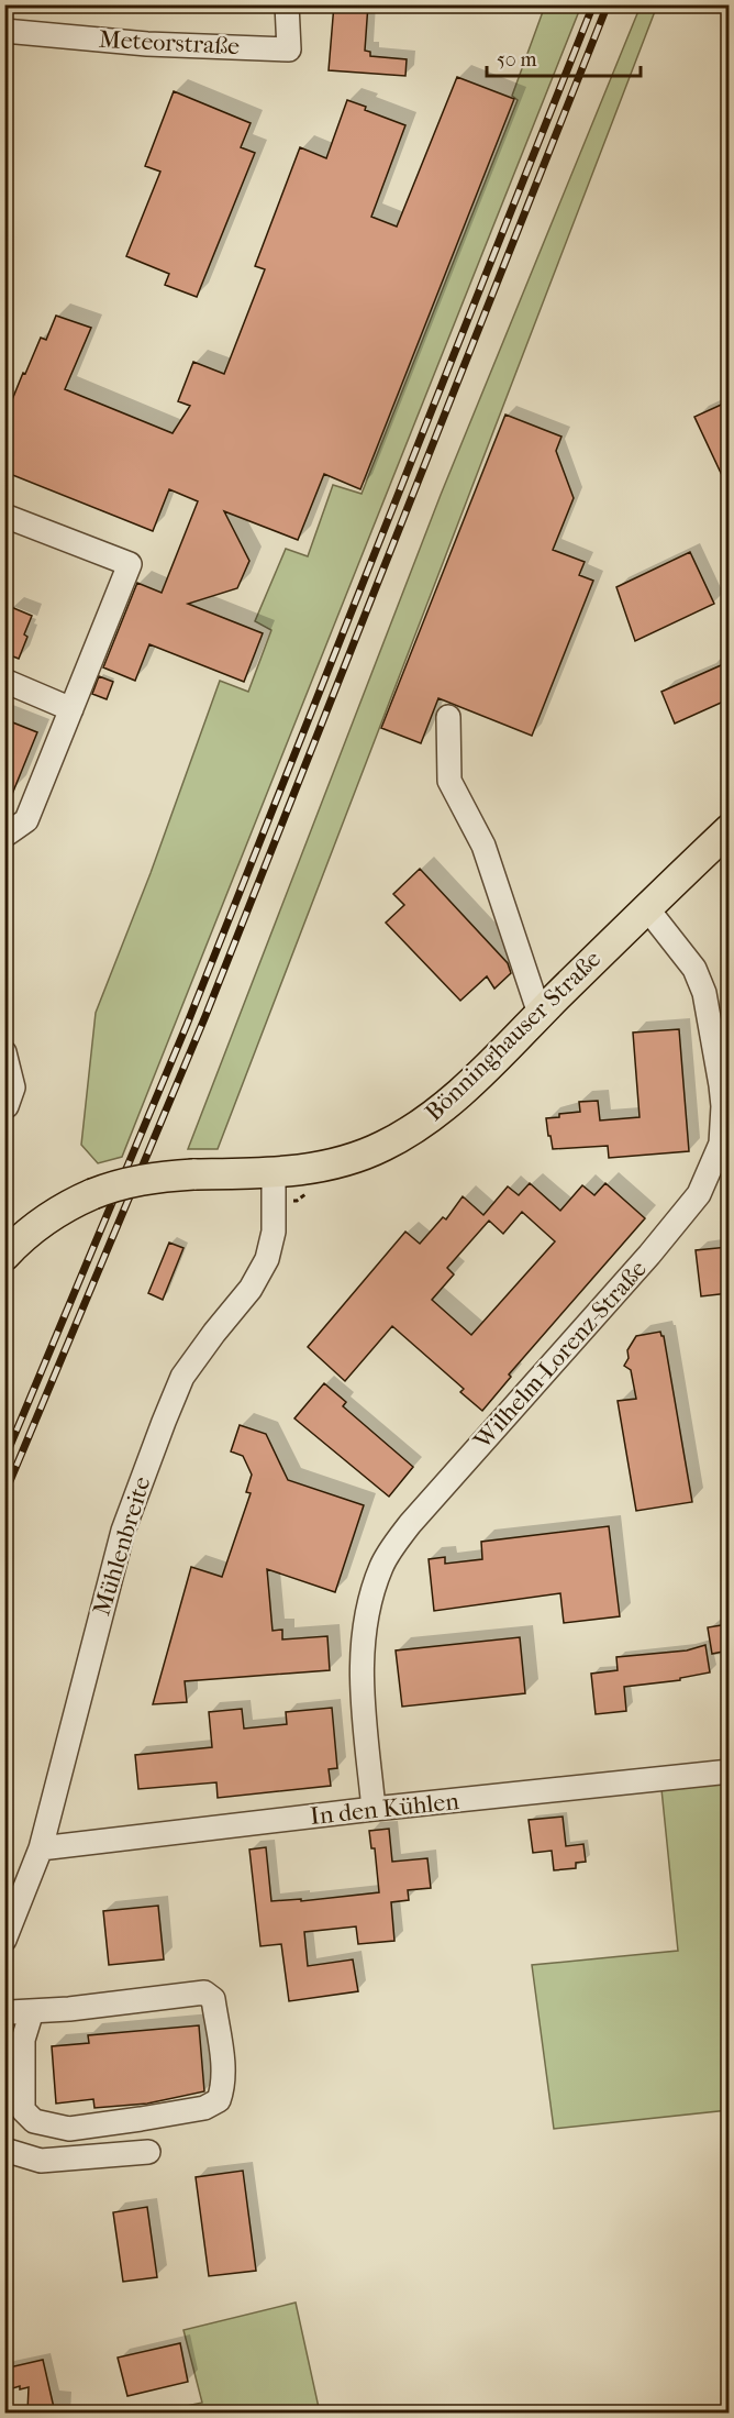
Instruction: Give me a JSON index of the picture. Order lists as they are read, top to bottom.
{
  "streets": {
    "main road": ["Bönninghauser Straße"],
    "street": [
      "Meteorstraße",
      "Wilhelm-Lorenz-Straße",
      "Mühlenbreite",
      "In den Kühlen"
    ]
  },
  "crossings": [
    ["Bönninghauser Straße", "Wilhelm-Lorenz-Straße"],
    ["Bönninghauser Straße", "Mühlenbreite"],
    ["Wilhelm-Lorenz-Straße", "In den Kühlen"],
    ["Mühlenbreite", "In den Kühlen"]
  ],
  "scale_bar": "50 m"
}
